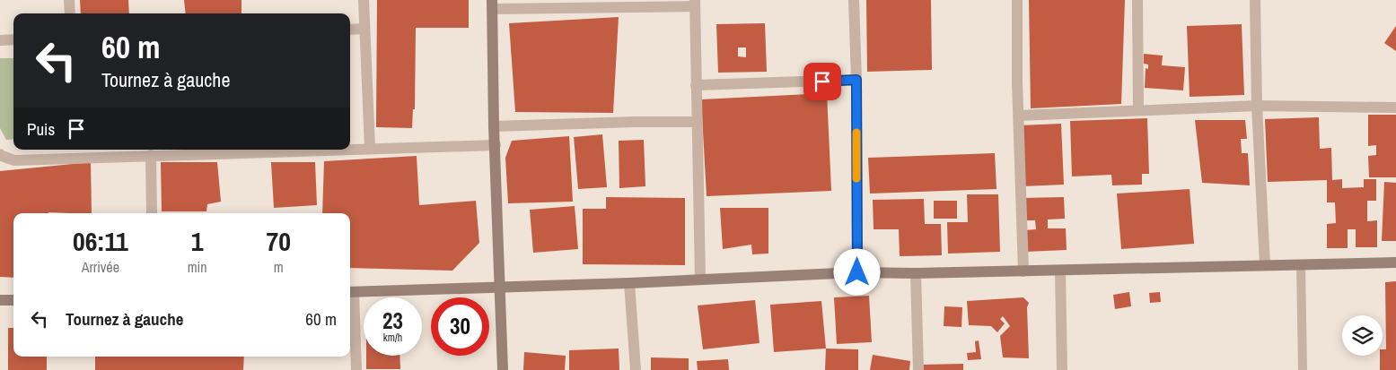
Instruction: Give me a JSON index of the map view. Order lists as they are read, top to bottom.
{
  "page": {
    "turn": ["60 m", "Tournez à gauche"],
    "then": "Puis",
    "eta": [
      "06:11",
      "Arrivée",
      "1",
      "min",
      "70",
      "m"
    ],
    "list": [
      {
        "name": "Tournez à gauche",
        "value": "60 m"
      }
    ],
    "speed": "23 km/h",
    "limit": "30"
  }
}
